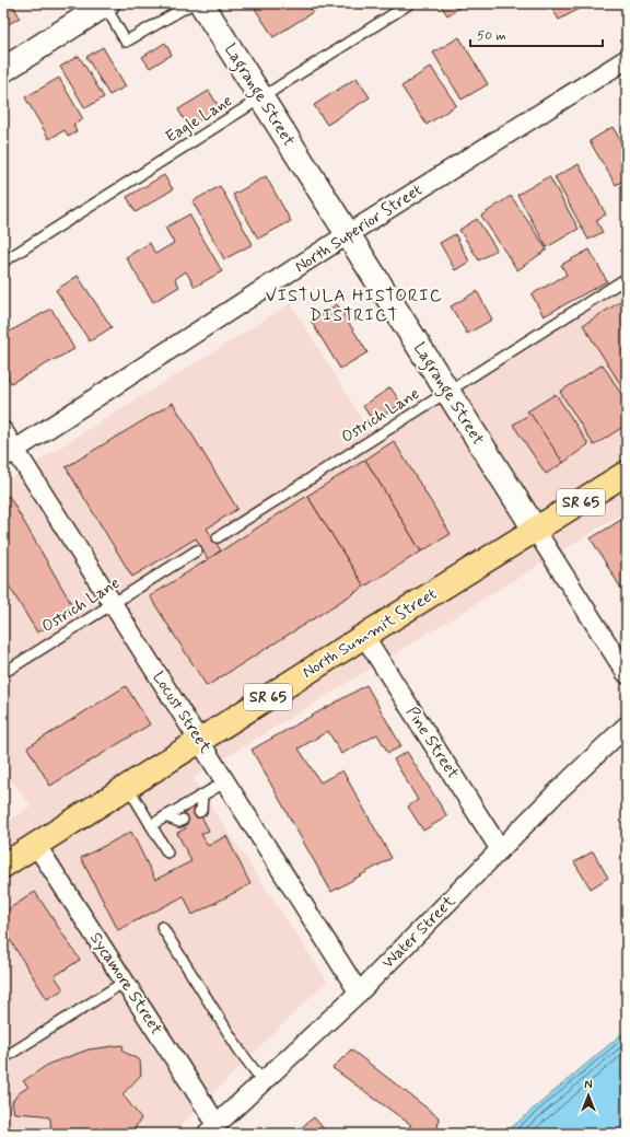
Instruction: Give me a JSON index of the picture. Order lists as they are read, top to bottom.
{
  "streets": {
    "main road": ["Lagrange Street", "SR 65", "North Summit Street"],
    "street": [
      "North Superior Street",
      "Locust Street",
      "Pine Street",
      "Water Street",
      "Sycamore Street"
    ],
    "lane": ["Eagle Lane", "Ostrich Lane"]
  },
  "crossings": [
    ["Lagrange Street", "Eagle Lane"],
    ["Lagrange Street", "North Superior Street"],
    ["Lagrange Street", "Ostrich Lane"],
    ["Lagrange Street", "North Summit Street"],
    ["North Superior Street", "Locust Street"],
    ["Ostrich Lane", "Locust Street"],
    ["North Summit Street", "Locust Street"],
    ["North Summit Street", "Pine Street"],
    ["North Summit Street", "Sycamore Street"],
    ["Locust Street", "Water Street"],
    ["Pine Street", "Water Street"],
    ["Water Street", "Sycamore Street"]
  ],
  "districts": ["VISTULA HISTORIC DISTRICT"],
  "scale_bar": "50 m",
  "north": "top"
}
